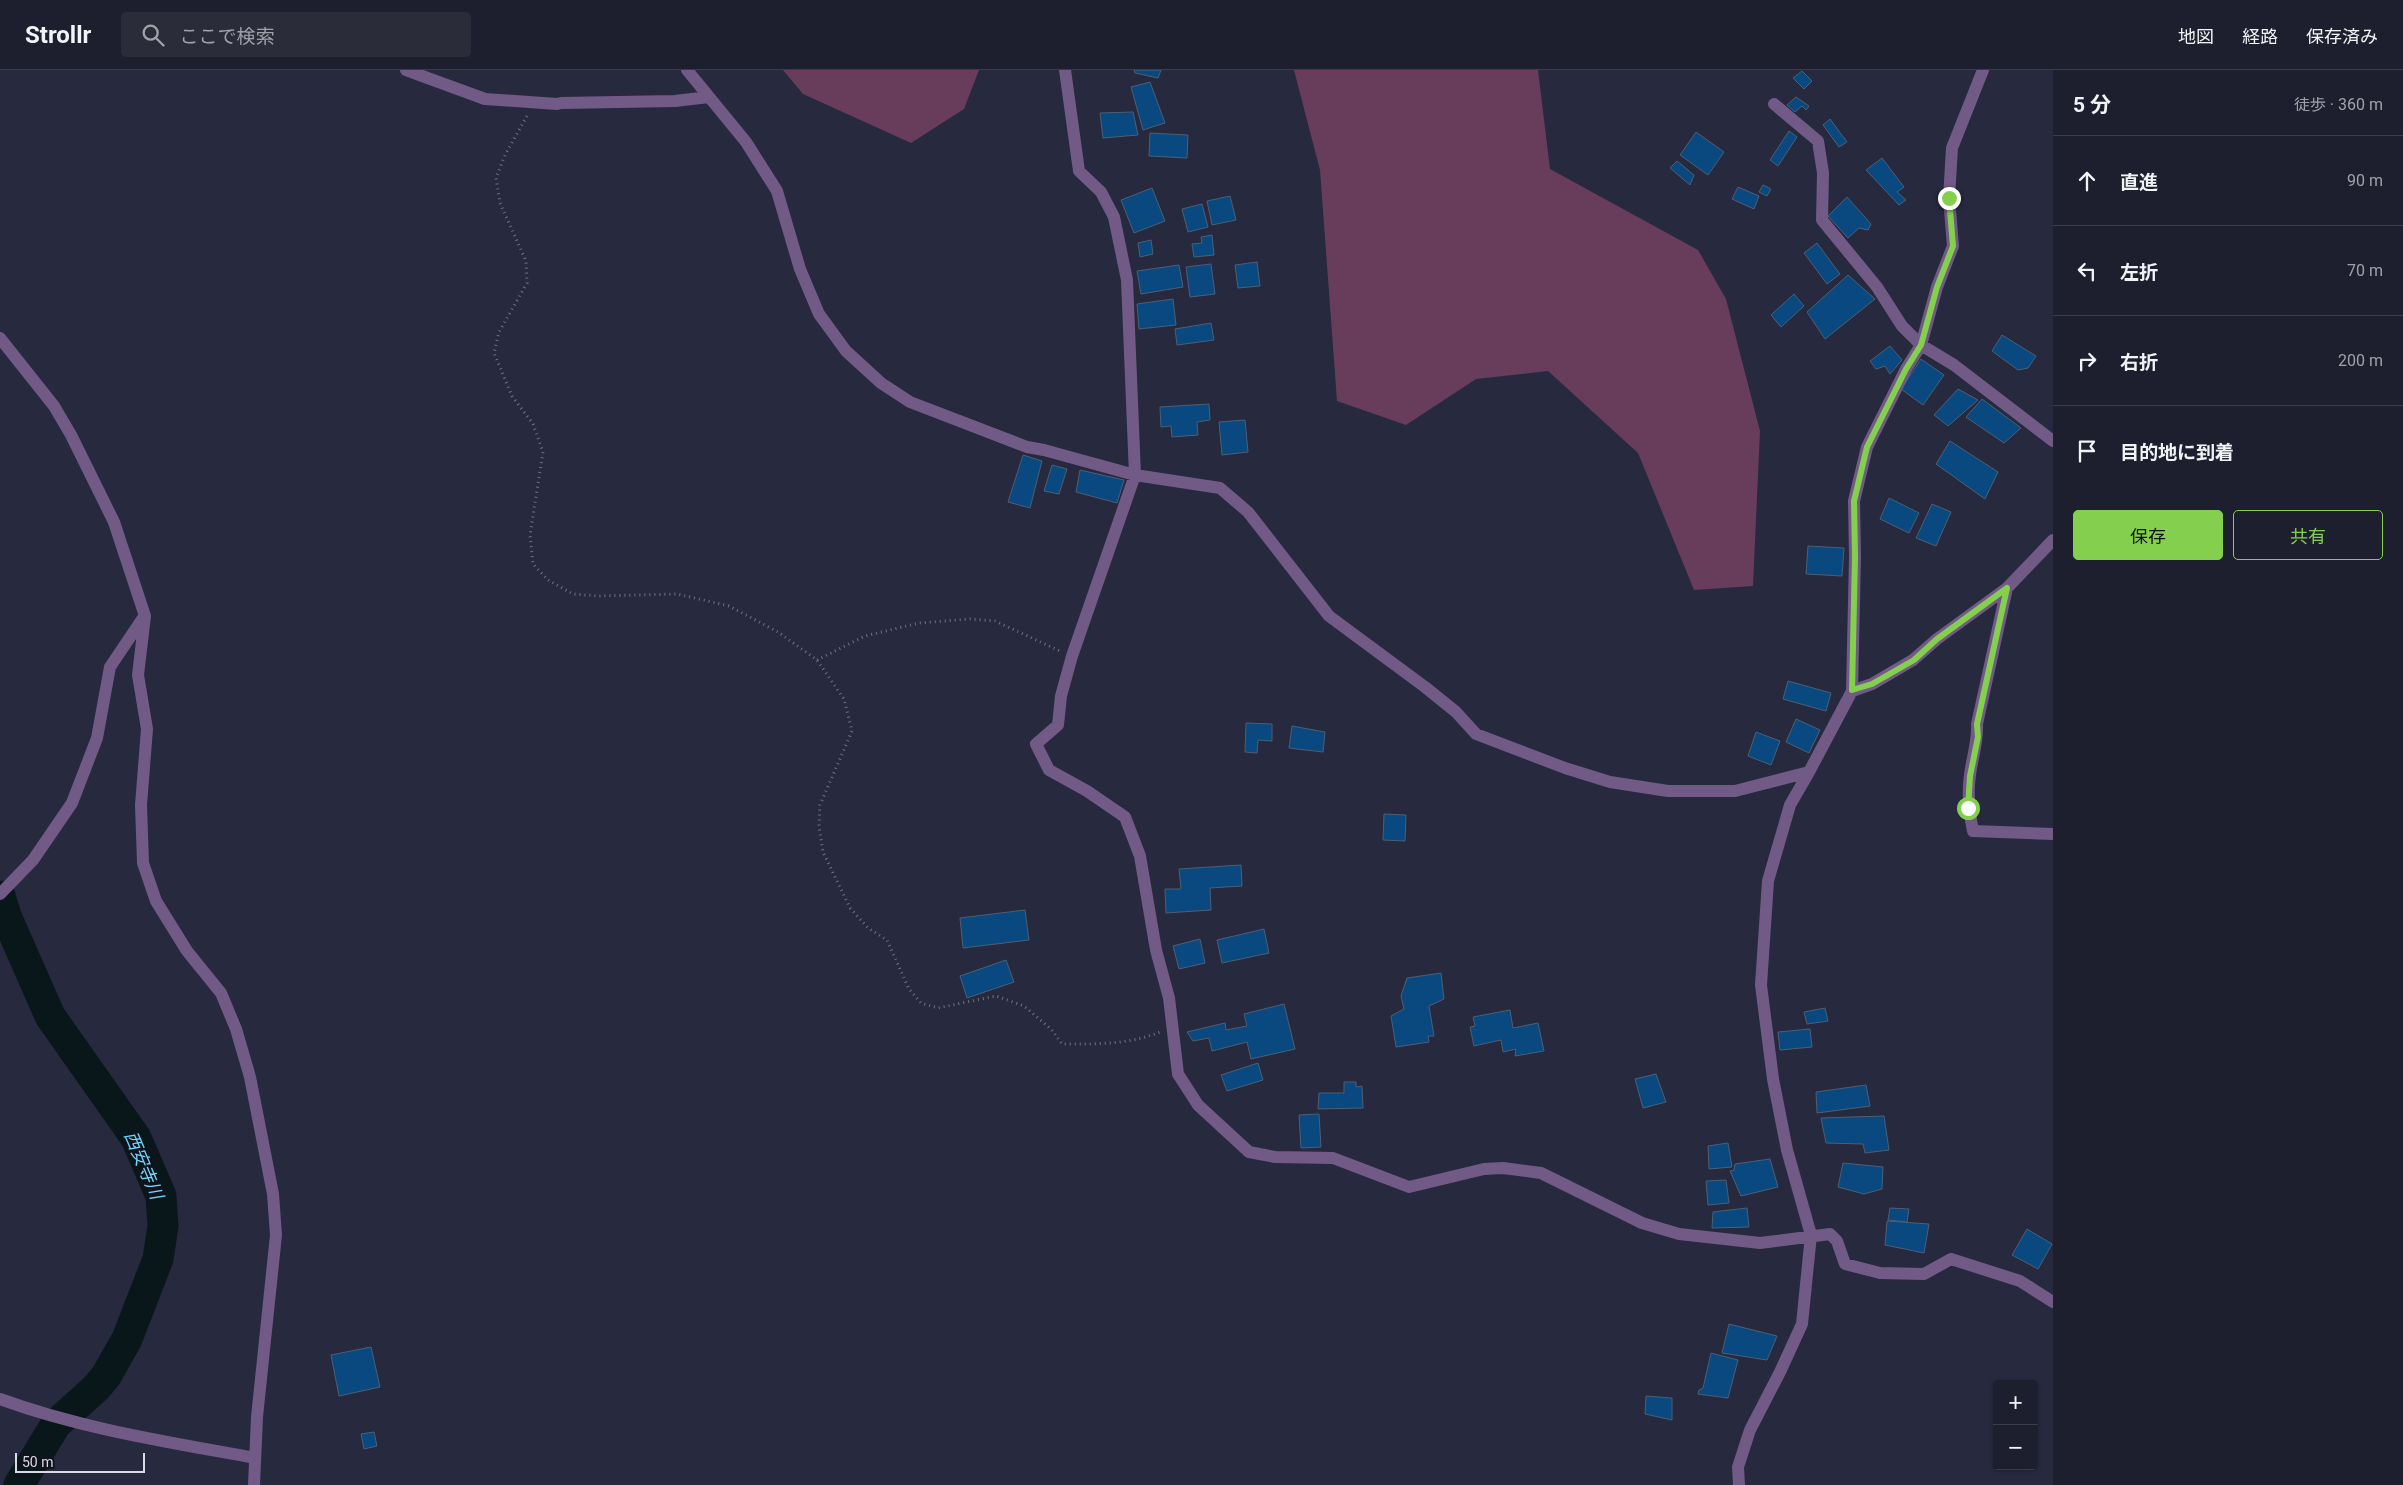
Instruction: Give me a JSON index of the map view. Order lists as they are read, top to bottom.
{
  "water": ["西安寺川"],
  "scale_bar": "50 m",
  "page": {
    "header": "Strollr",
    "search": "ここで検索",
    "nav": ["地図", "経路", "保存済み"],
    "heading": ["5 分", "徒歩 · 360 m"],
    "list": [
      ["直進", "90 m"],
      ["左折", "70 m"],
      ["右折", "200 m"],
      "目的地に到着"
    ],
    "buttons": ["保存", "共有"],
    "map_buttons": ["+", "−"],
    "scale": "50 m"
  }
}
